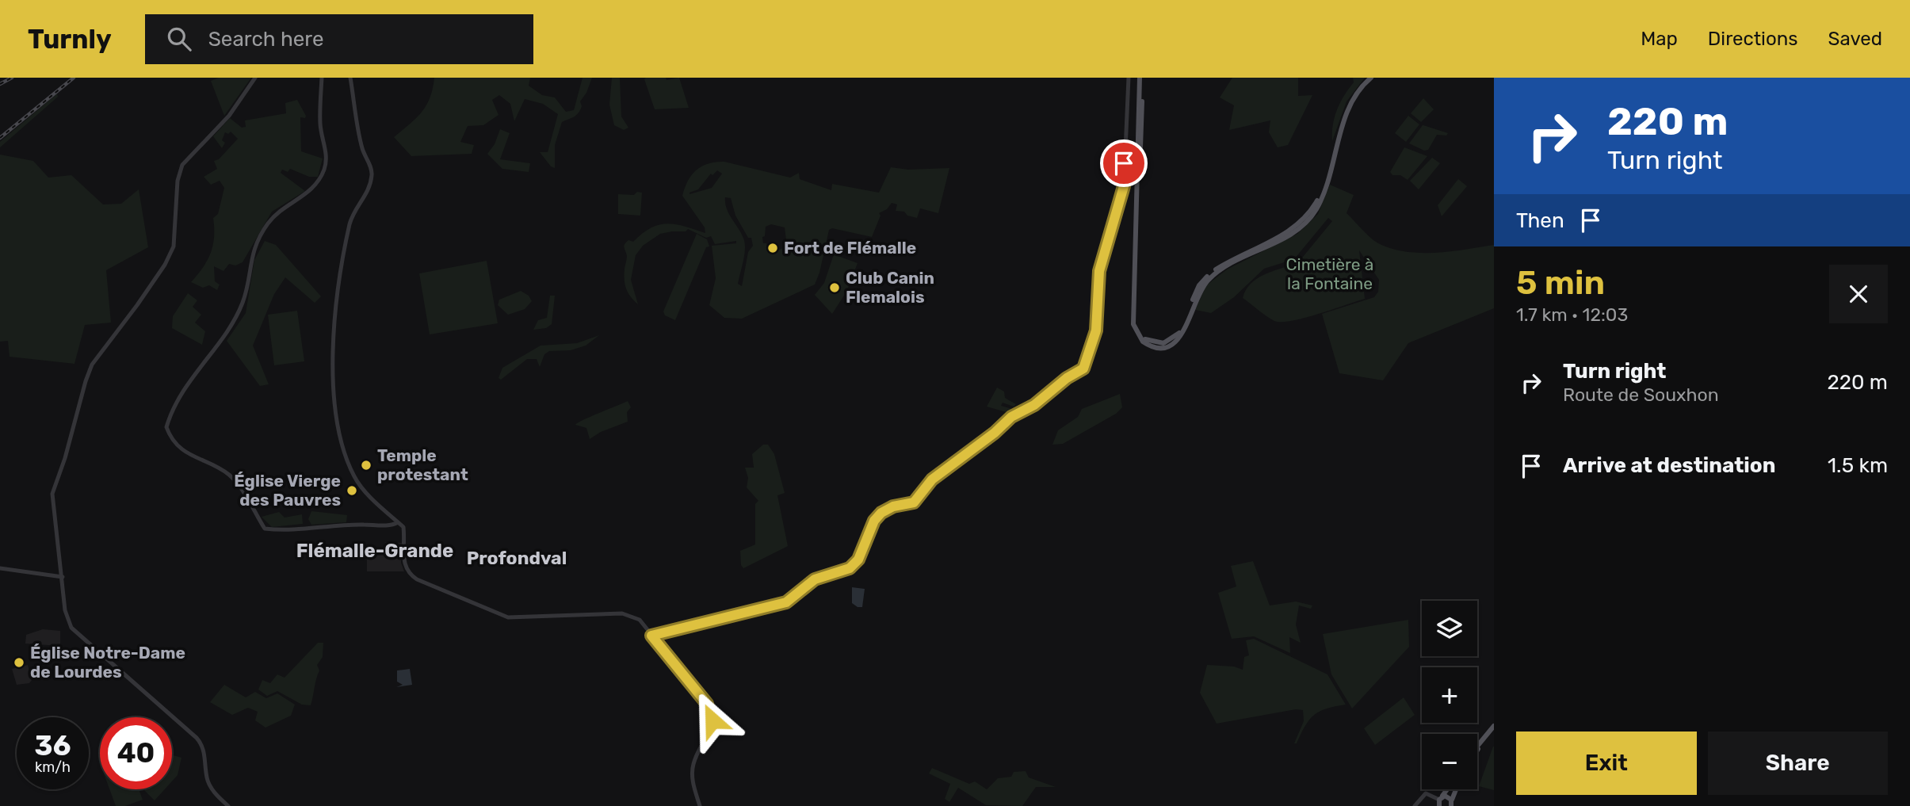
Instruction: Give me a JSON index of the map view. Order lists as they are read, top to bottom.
{
  "districts": ["Flémalle-Grande", "Profondval"],
  "parks": ["Cimetière à la Fontaine"],
  "places": [
    "Fort de Flémalle",
    "Club Canin Flemalois",
    "Temple protestant",
    "Église Vierge des Pauvres",
    "Église Notre-Dame de Lourdes"
  ],
  "page": {
    "header": "Turnly",
    "search": "Search here",
    "nav": ["Map", "Directions", "Saved"],
    "turn": ["220 m", "Turn right"],
    "then": "Then",
    "heading": ["5 min", "1.7 km · 12:03"],
    "list": [
      {
        "name": "Turn right",
        "note": "Route de Souxhon",
        "value": "220 m"
      },
      {
        "name": "Arrive at destination",
        "value": "1.5 km"
      }
    ],
    "map_buttons": ["+", "−"],
    "speed": "36 km/h",
    "limit": "40",
    "buttons": ["Exit", "Share"]
  }
}
